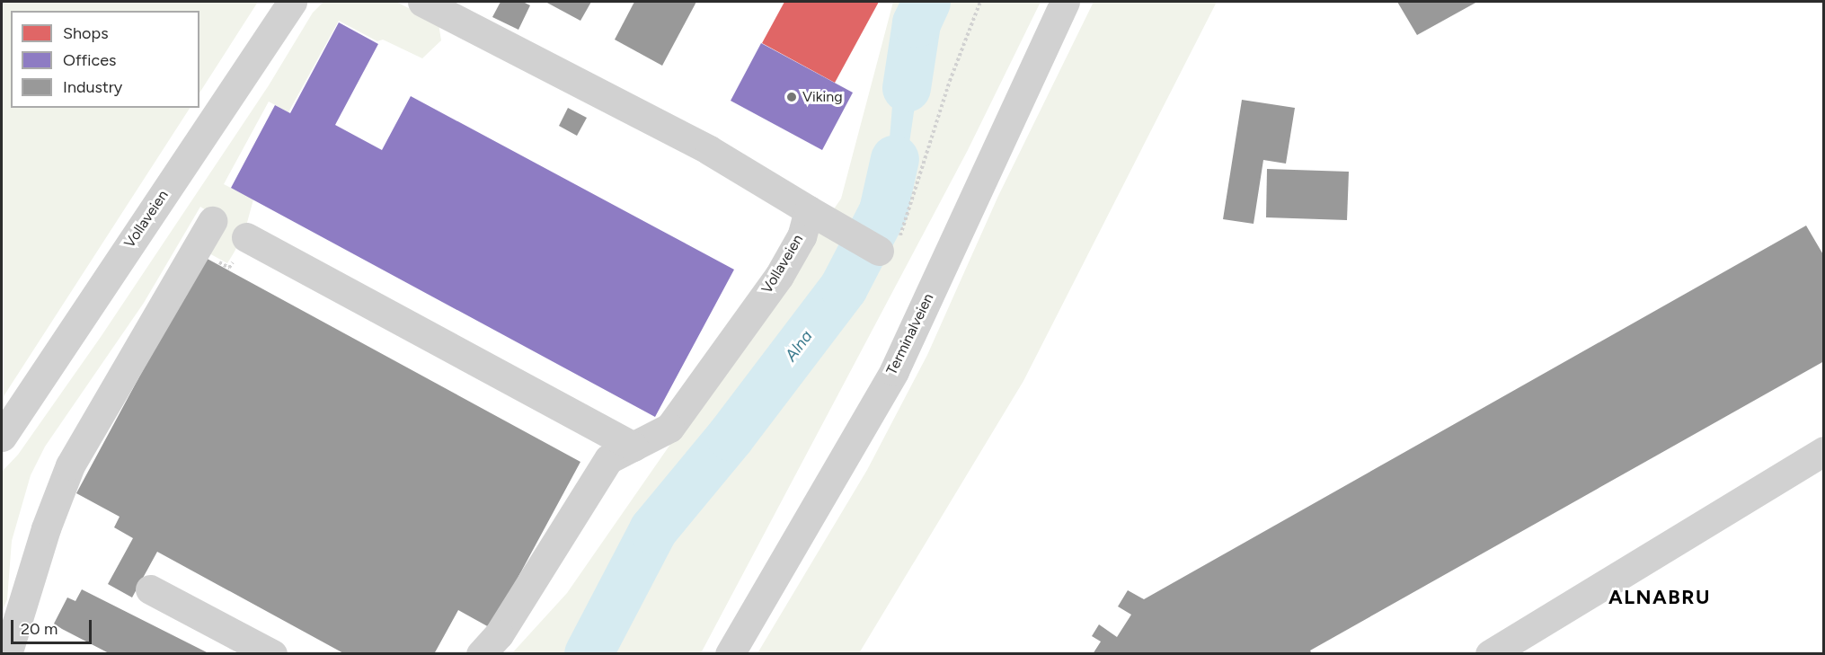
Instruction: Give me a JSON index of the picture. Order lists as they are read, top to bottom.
{
  "streets": {
    "street": ["Vollaveien", "Terminalveien"]
  },
  "districts": ["ALNABRU"],
  "water": ["Alna"],
  "places": ["Viking"],
  "legend": ["Shops", "Offices", "Industry"],
  "scale_bar": "20 m"
}
